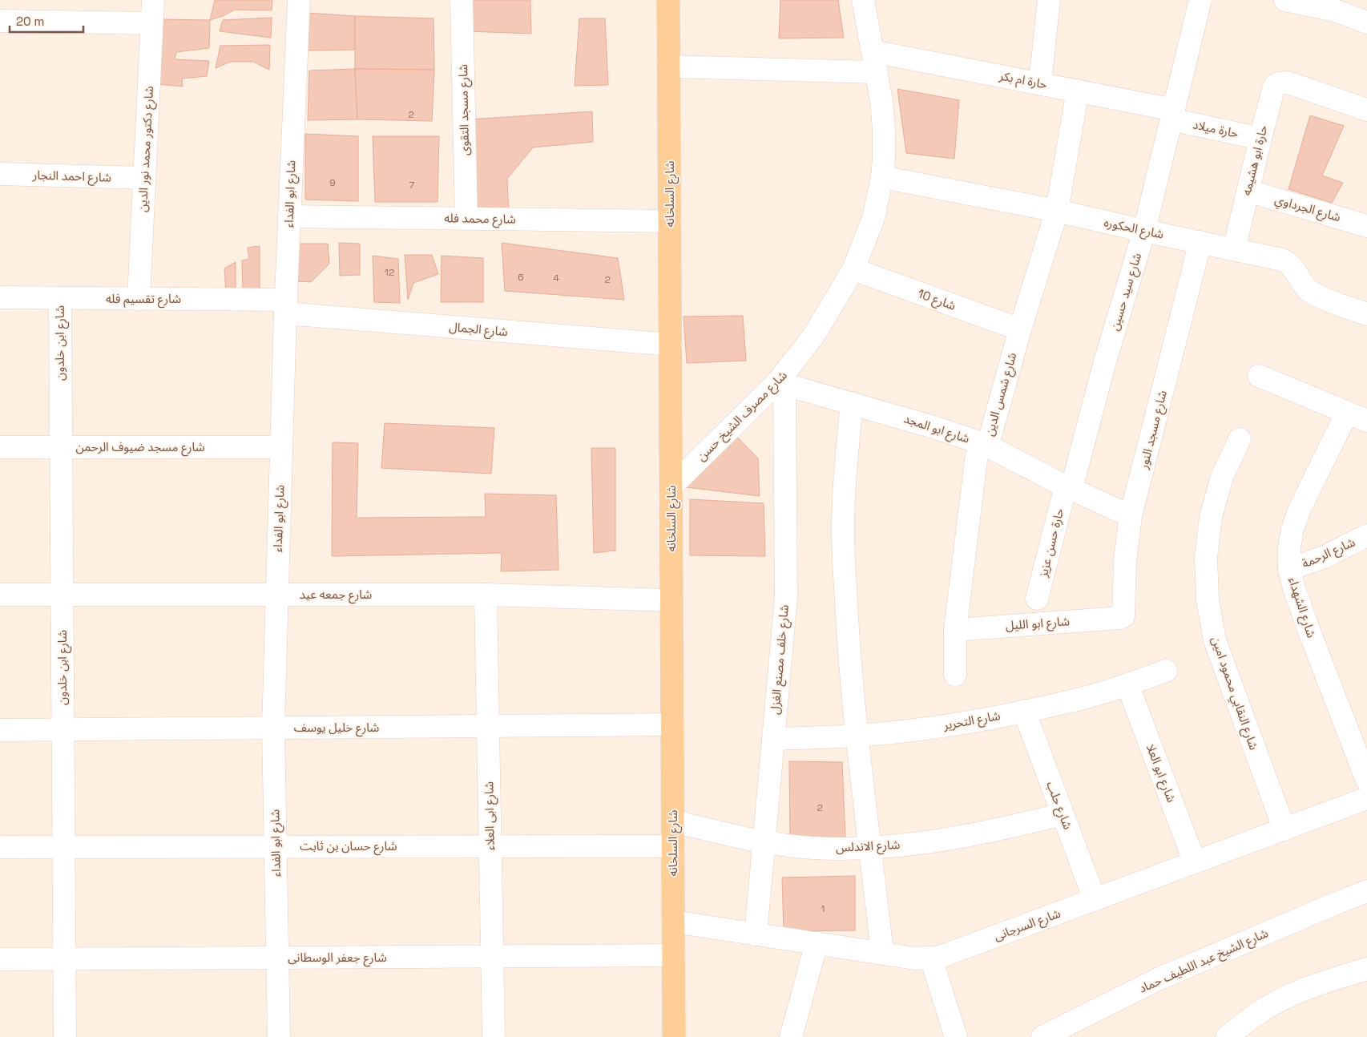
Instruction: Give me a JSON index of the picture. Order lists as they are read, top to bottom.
{
  "streets": {
    "main road": ["شارع السلخانه"],
    "street": [
      "حارة ام بكر",
      "شارع مسجد التقوى",
      "حارة ميلاد",
      "شارع دكتور محمد نور الدين",
      "حارة ابو هشيمه",
      "شارع احمد النجار",
      "شارع ابو الفداء",
      "شارع الجرداوي",
      "شارع محمد فله",
      "شارع الحكوره",
      "شارع سيد حسين",
      "شارع تقسيم فله",
      "شارع 10",
      "شارع الجمال",
      "شارع ابن خلدون",
      "شارع شمس الدين",
      "شارع مصرف الشيخ حسن",
      "شارع ابو المجد",
      "شارع مسجد النور",
      "شارع مسجد ضيوف الرحمن",
      "حارة حسن عزيز",
      "شارع الرحمة",
      "شارع جمعه عيد",
      "شارع الشهداء",
      "شارع ابو الليل",
      "شارع خلف مصنع الغزل",
      "شارع النقابي محمود امين",
      "شارع التحرير",
      "شارع خليل يوسف",
      "شارع ابو العلا",
      "شارع حلب",
      "شارع ابى العلاء",
      "شارع حسان بن ثابت",
      "شارع الاندلس",
      "شارع السرجانى",
      "شارع جعفر الوسطانى",
      "شارع الشيخ عبد اللطيف حماد"
    ]
  },
  "crossings": [
    ["حارة ام بكر", "حارة ميلاد"],
    ["حارة ام بكر", "شارع سيد حسين"],
    ["حارة ام بكر", "شارع شمس الدين"],
    ["حارة ام بكر", "شارع مصرف الشيخ حسن"],
    ["شارع مسجد التقوى", "شارع محمد فله"],
    ["حارة ميلاد", "حارة ابو هشيمه"],
    ["حارة ميلاد", "شارع سيد حسين"],
    ["شارع دكتور محمد نور الدين", "شارع احمد النجار"],
    ["شارع دكتور محمد نور الدين", "شارع تقسيم فله"],
    ["حارة ابو هشيمه", "شارع الجرداوي"],
    ["حارة ابو هشيمه", "شارع الحكوره"],
    ["شارع ابو الفداء", "شارع محمد فله"],
    ["شارع ابو الفداء", "شارع تقسيم فله"],
    ["شارع ابو الفداء", "شارع الجمال"],
    ["شارع ابو الفداء", "شارع مسجد ضيوف الرحمن"],
    ["شارع ابو الفداء", "شارع جمعه عيد"],
    ["شارع ابو الفداء", "شارع خليل يوسف"],
    ["شارع ابو الفداء", "شارع حسان بن ثابت"],
    ["شارع ابو الفداء", "شارع جعفر الوسطانى"],
    ["شارع السلخانه", "شارع محمد فله"],
    ["شارع السلخانه", "شارع الجمال"],
    ["شارع السلخانه", "شارع مصرف الشيخ حسن"],
    ["شارع السلخانه", "شارع جمعه عيد"],
    ["شارع السلخانه", "شارع خليل يوسف"],
    ["شارع السلخانه", "شارع حسان بن ثابت"],
    ["شارع السلخانه", "شارع الاندلس"],
    ["شارع السلخانه", "شارع السرجانى"],
    ["شارع السلخانه", "شارع جعفر الوسطانى"],
    ["شارع الحكوره", "شارع سيد حسين"],
    ["شارع الحكوره", "شارع شمس الدين"],
    ["شارع الحكوره", "شارع مصرف الشيخ حسن"],
    ["شارع الحكوره", "شارع مسجد النور"],
    ["شارع سيد حسين", "شارع ابو المجد"],
    ["شارع سيد حسين", "حارة حسن عزيز"],
    ["شارع تقسيم فله", "شارع الجمال"],
    ["شارع تقسيم فله", "شارع ابن خلدون"],
    ["شارع 10", "شارع شمس الدين"],
    ["شارع 10", "شارع مصرف الشيخ حسن"],
    ["شارع ابن خلدون", "شارع مسجد ضيوف الرحمن"],
    ["شارع ابن خلدون", "شارع جمعه عيد"],
    ["شارع ابن خلدون", "شارع خليل يوسف"],
    ["شارع ابن خلدون", "شارع حسان بن ثابت"],
    ["شارع ابن خلدون", "شارع جعفر الوسطانى"],
    ["شارع شمس الدين", "شارع ابو المجد"],
    ["شارع شمس الدين", "شارع ابو الليل"],
    ["شارع مصرف الشيخ حسن", "شارع ابو المجد"],
    ["شارع مصرف الشيخ حسن", "شارع خلف مصنع الغزل"],
    ["شارع ابو المجد", "شارع مسجد النور"],
    ["شارع ابو المجد", "حارة حسن عزيز"],
    ["شارع ابو المجد", "شارع خلف مصنع الغزل"],
    ["شارع مسجد النور", "شارع ابو الليل"],
    ["شارع الرحمة", "شارع الشهداء"],
    ["شارع جمعه عيد", "شارع ابى العلاء"],
    ["شارع خلف مصنع الغزل", "شارع التحرير"],
    ["شارع خلف مصنع الغزل", "شارع الاندلس"],
    ["شارع خلف مصنع الغزل", "شارع السرجانى"],
    ["شارع النقابي محمود امين", "شارع السرجانى"],
    ["شارع التحرير", "شارع ابو العلا"],
    ["شارع التحرير", "شارع حلب"],
    ["شارع خليل يوسف", "شارع ابى العلاء"],
    ["شارع ابو العلا", "شارع السرجانى"],
    ["شارع حلب", "شارع الاندلس"],
    ["شارع حلب", "شارع السرجانى"],
    ["شارع ابى العلاء", "شارع حسان بن ثابت"],
    ["شارع ابى العلاء", "شارع جعفر الوسطانى"]
  ],
  "house_numbers": [
    "2",
    "9",
    "7",
    "12",
    "6",
    "4",
    "2",
    "2",
    "1"
  ],
  "scale_bar": "20 m"
}
